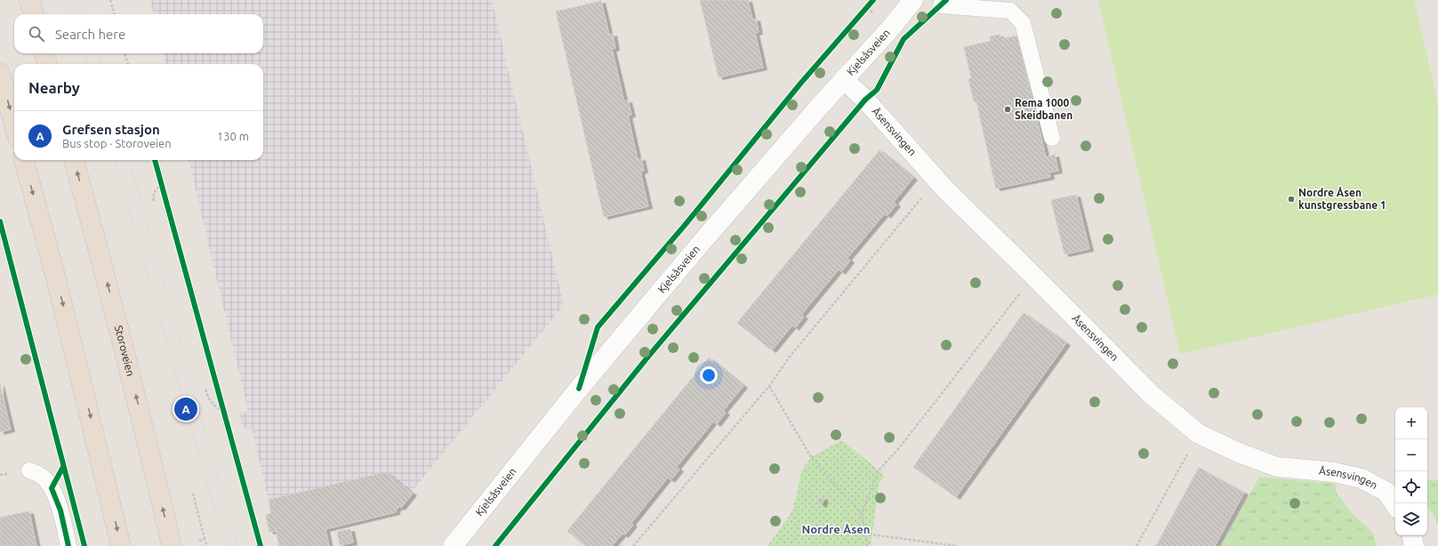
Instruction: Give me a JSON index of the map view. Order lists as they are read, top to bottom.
{
  "streets": {
    "highway": ["Storoveien"],
    "street": ["Kjelsåsveien", "Åsensvingen"]
  },
  "crossings": [
    ["Kjelsåsveien", "Åsensvingen"]
  ],
  "districts": ["Nordre Åsen"],
  "places": ["Rema 1000 Skeidbanen", "Nordre Åsen kunstgressbane 1"],
  "page": {
    "search": "Search here",
    "heading": "Nearby",
    "list": [
      {
        "mark": "A",
        "name": "Grefsen stasjon",
        "note": "Bus stop · Storoveien",
        "value": "130 m"
      }
    ],
    "pins": "A",
    "map_buttons": ["+", "−"]
  }
}
